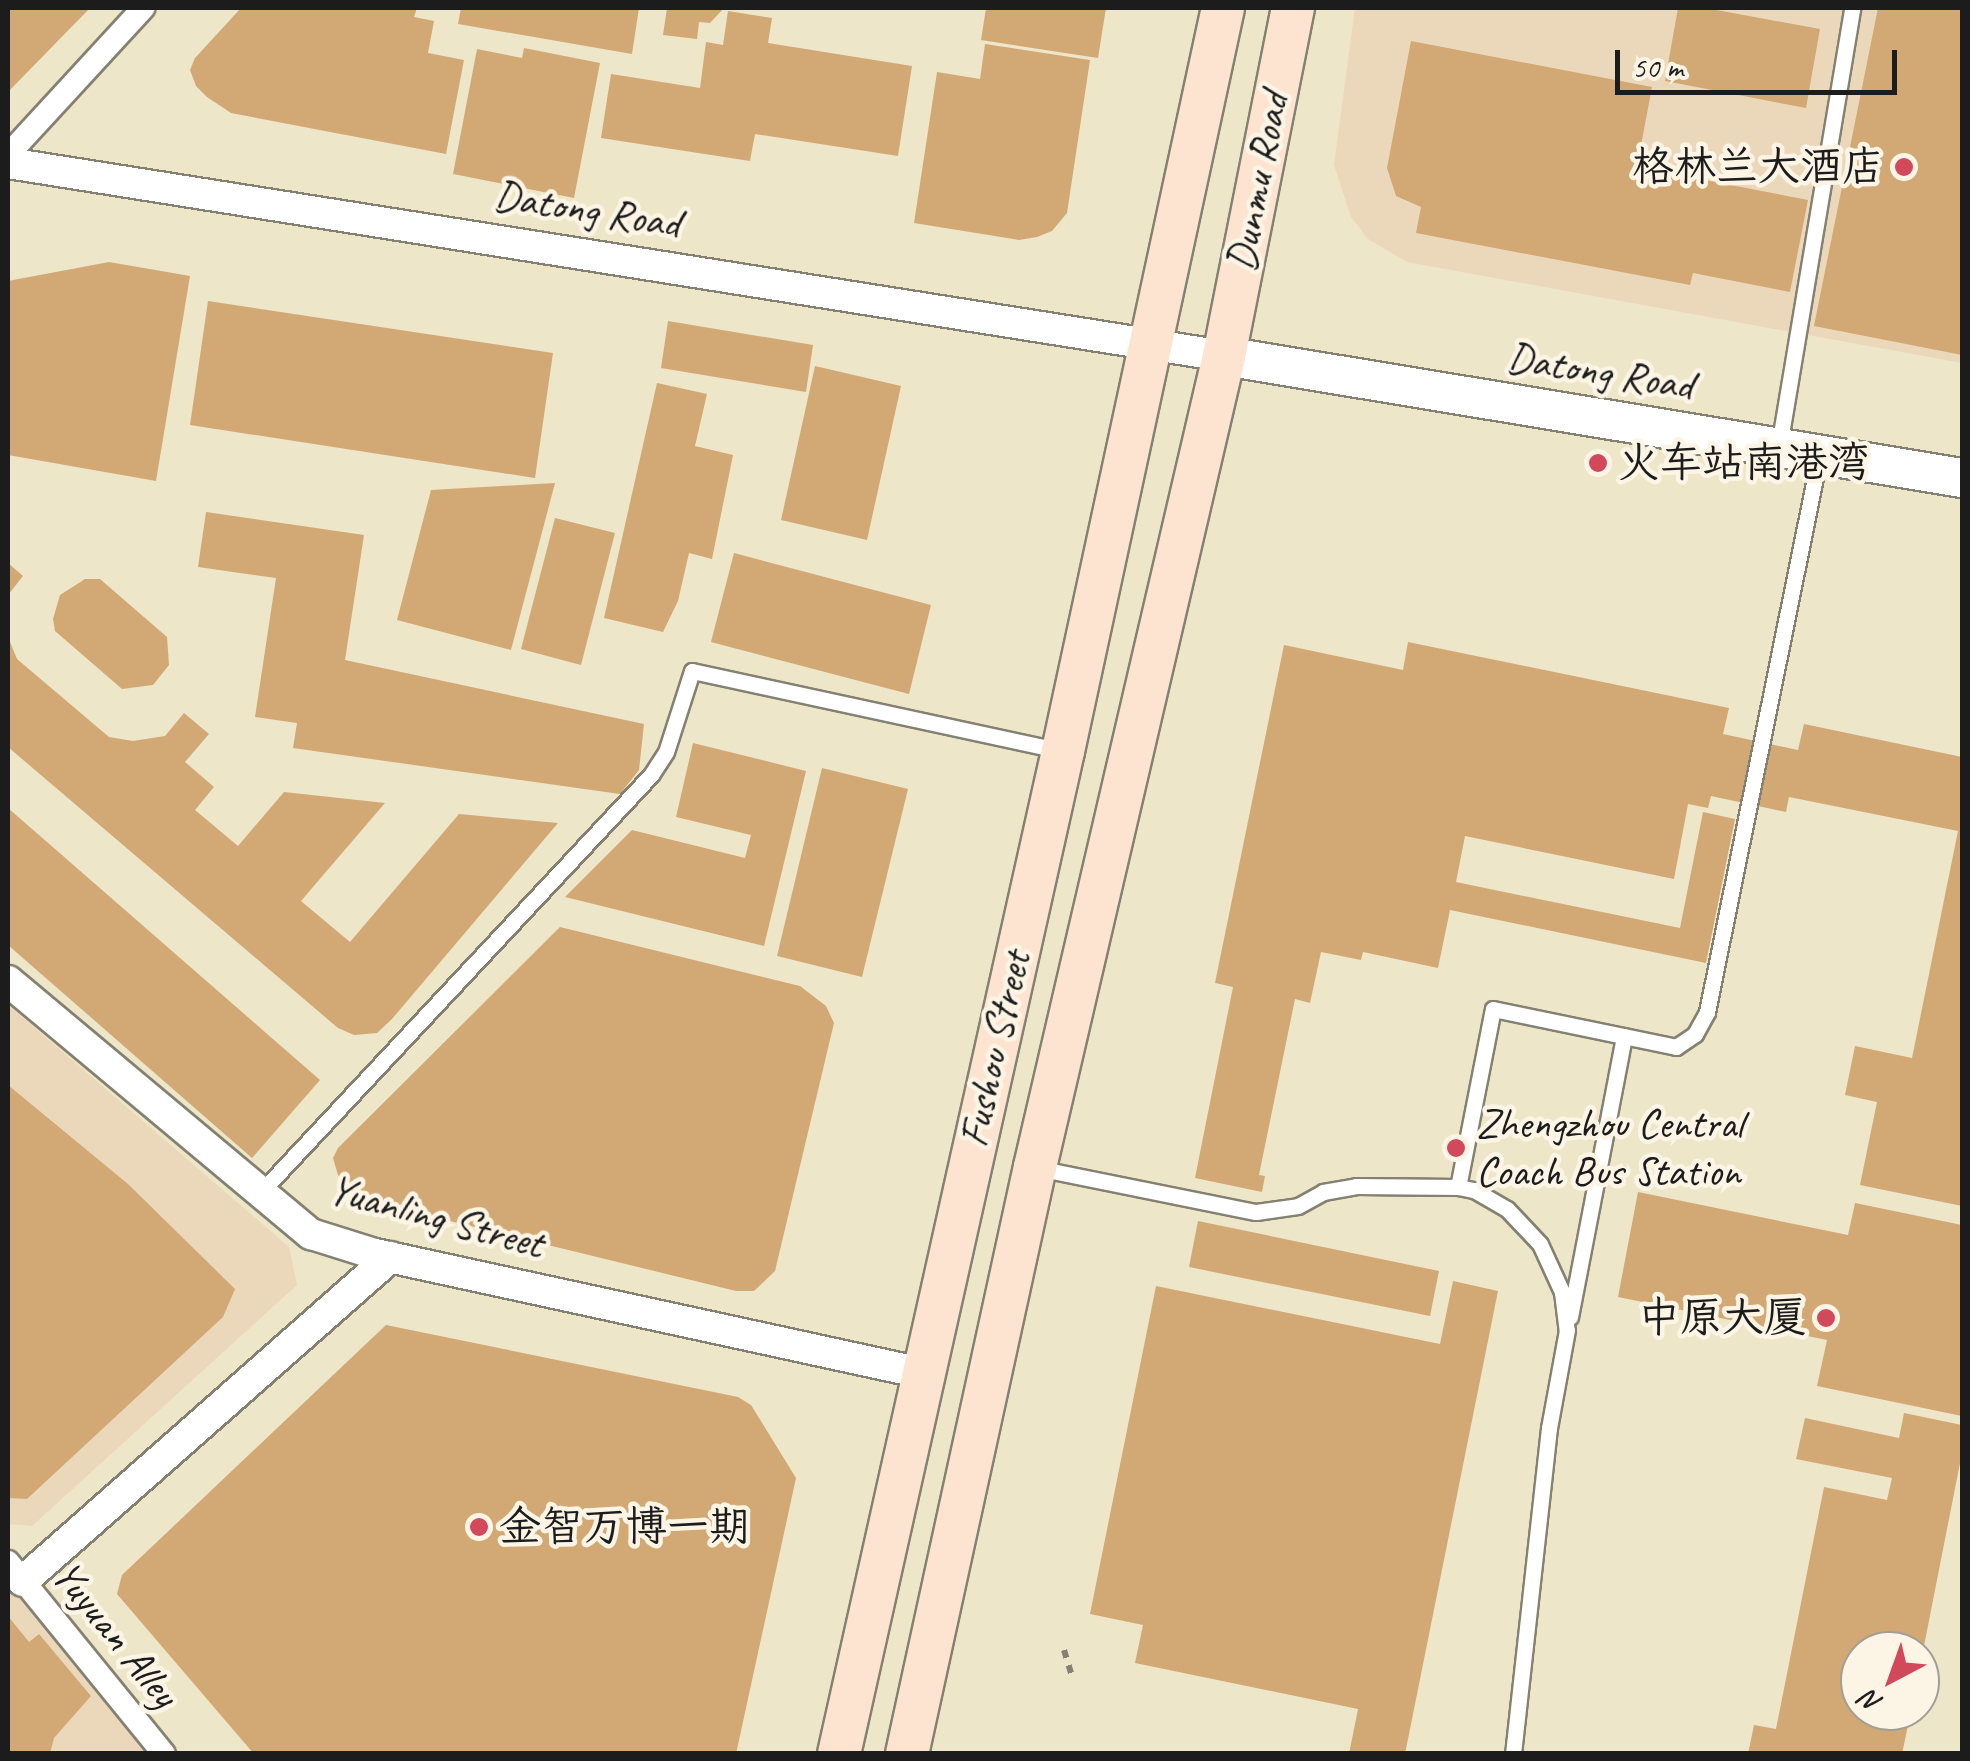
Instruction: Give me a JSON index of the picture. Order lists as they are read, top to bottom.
{
  "streets": {
    "main road": ["Dunmu Road", "Fushou Street"],
    "street": ["Datong Road", "Yuanling Street", "Yuyuan Alley"]
  },
  "crossings": [
    ["Dunmu Road", "Datong Road"],
    ["Dunmu Road", "Fushou Street"],
    ["Datong Road", "Fushou Street"],
    ["Fushou Street", "Yuanling Street"]
  ],
  "places": [
    "格林兰大酒店",
    "火车站南港湾",
    "Zhengzhou Central Coach Bus Station",
    "中原大厦",
    "金智万博一期"
  ],
  "scale_bar": "50 m",
  "north": "bottom left"
}
